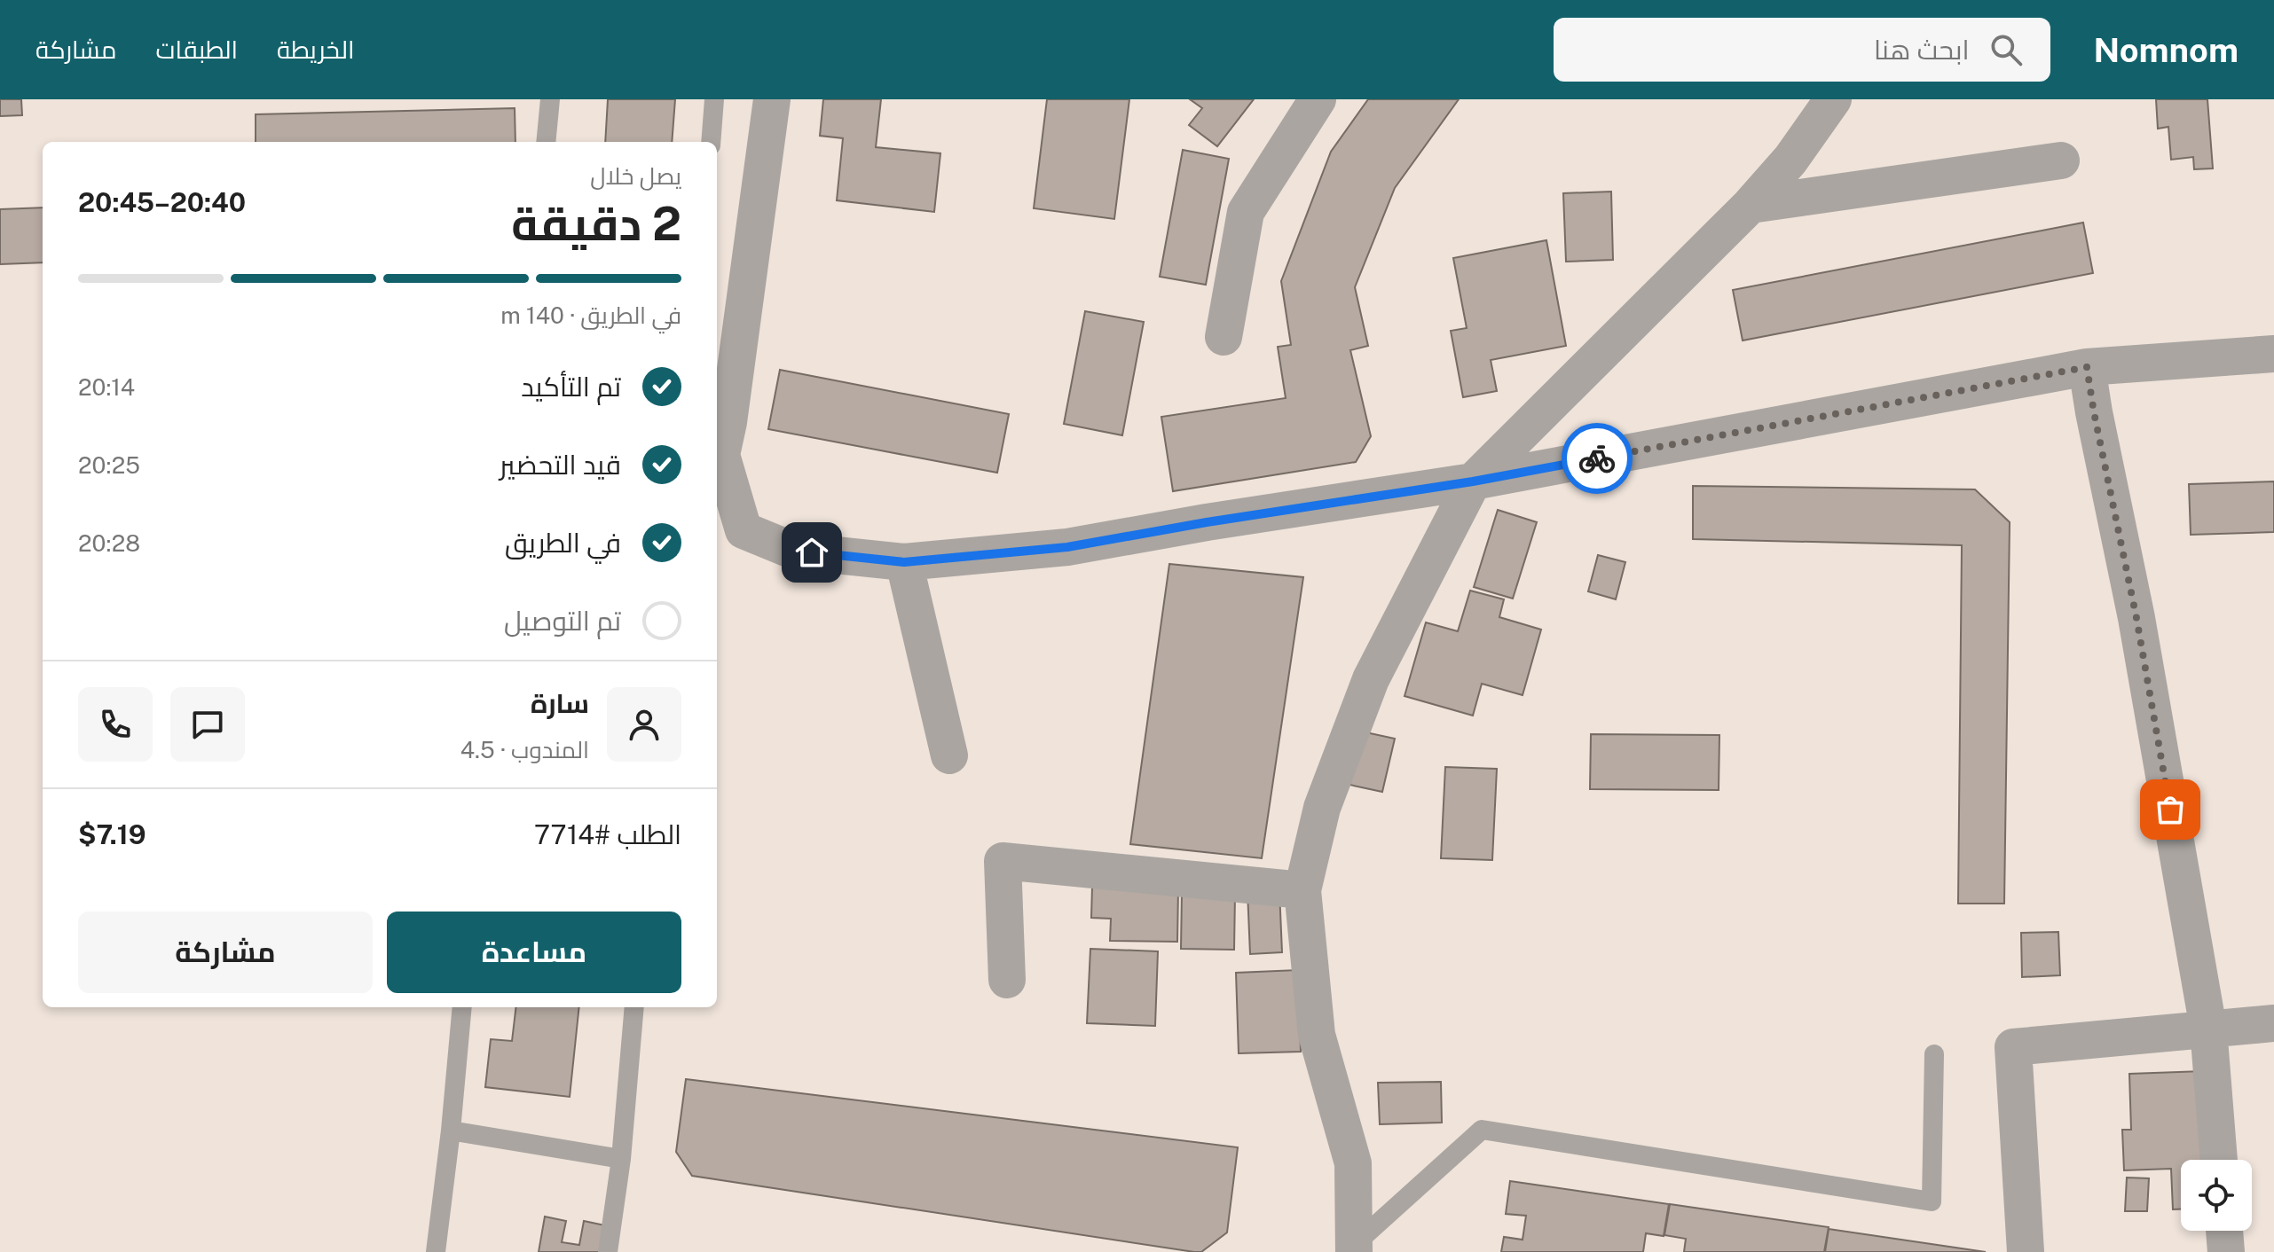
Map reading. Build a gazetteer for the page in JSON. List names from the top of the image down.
{
  "page": {
    "header": "Nomnom",
    "search": "ابحث هنا",
    "nav": ["الخريطة", "الطبقات", "مشاركة"],
    "heading": ["2 دقيقة", "يصل خلال", "20:40–20:45"],
    "panel": [
      "سارة",
      "المندوب · 4.5",
      "الطلب #7714",
      "$7.19"
    ],
    "bar": "في الطريق · 140 m",
    "list": [
      ["تم التأكيد", "20:14"],
      ["قيد التحضير", "20:25"],
      ["في الطريق", "20:28"],
      "تم التوصيل"
    ],
    "buttons": ["مساعدة", "مشاركة"]
  }
}
